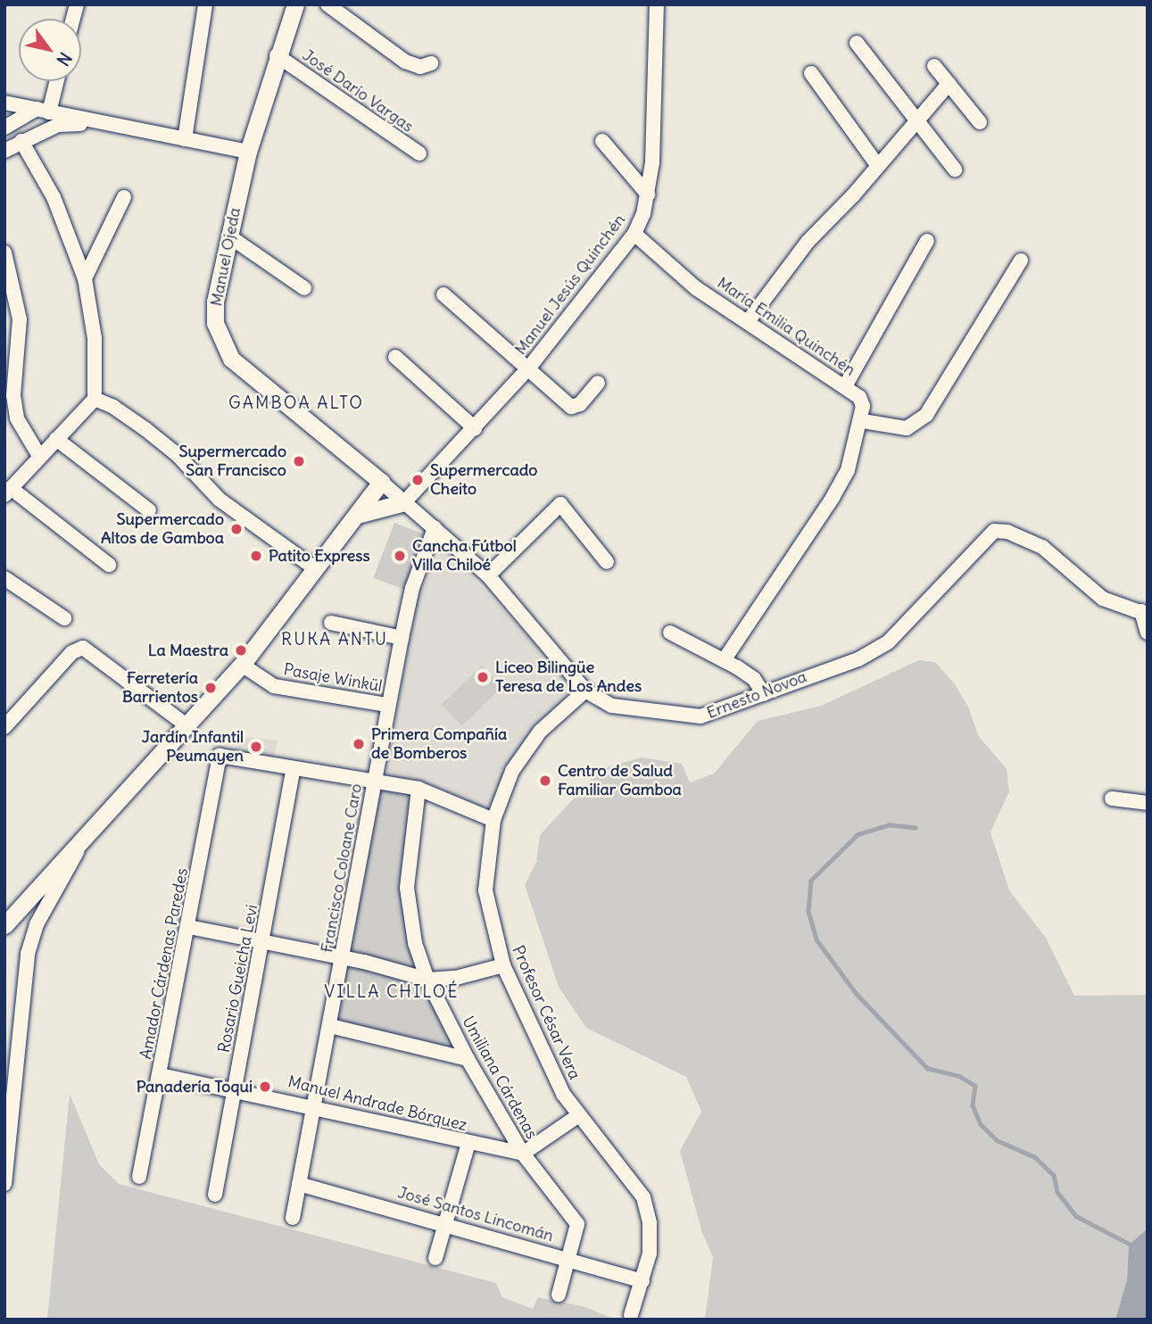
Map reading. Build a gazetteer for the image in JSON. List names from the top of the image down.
{
  "streets": {
    "street": [
      "José Darío Vargas",
      "Manuel Ojeda",
      "Manuel Jesús Quinchén",
      "María Emilia Quinchén",
      "Pasaje Winkül",
      "Ernesto Novoa",
      "Francisco Coloane Caro",
      "Amador Cárdenas Paredes",
      "Rosario Gueicha Levi",
      "Profesor César Vera",
      "Umiliana Cárdenas",
      "Manuel Andrade Bórquez",
      "José Santos Lincomán"
    ]
  },
  "crossings": [
    ["José Darío Vargas", "Manuel Ojeda"],
    ["Manuel Ojeda", "Ernesto Novoa"],
    ["Manuel Jesús Quinchén", "María Emilia Quinchén"],
    ["Manuel Jesús Quinchén", "Ernesto Novoa"],
    ["Pasaje Winkül", "Francisco Coloane Caro"],
    ["Ernesto Novoa", "Francisco Coloane Caro"],
    ["Ernesto Novoa", "Profesor César Vera"],
    ["Francisco Coloane Caro", "Manuel Andrade Bórquez"],
    ["Francisco Coloane Caro", "José Santos Lincomán"],
    ["Amador Cárdenas Paredes", "Rosario Gueicha Levi"],
    ["Amador Cárdenas Paredes", "Manuel Andrade Bórquez"],
    ["Rosario Gueicha Levi", "Manuel Andrade Bórquez"],
    ["Profesor César Vera", "José Santos Lincomán"],
    ["Umiliana Cárdenas", "Manuel Andrade Bórquez"],
    ["Umiliana Cárdenas", "José Santos Lincomán"]
  ],
  "districts": ["GAMBOA ALTO", "RUKA ANTU", "VILLA CHILOÉ"],
  "places": [
    "Supermercado San Francisco",
    "Supermercado Cheito",
    "Supermercado Altos de Gamboa",
    "Patito Express",
    "Cancha Fútbol Villa Chiloé",
    "La Maestra",
    "Liceo Bilingüe Teresa de Los Andes",
    "Ferretería Barrientos",
    "Primera Compañía de Bomberos",
    "Jardín Infantil Peumayen",
    "Centro de Salud Familiar Gamboa",
    "Panadería Toqui"
  ],
  "north": "bottom right"
}
